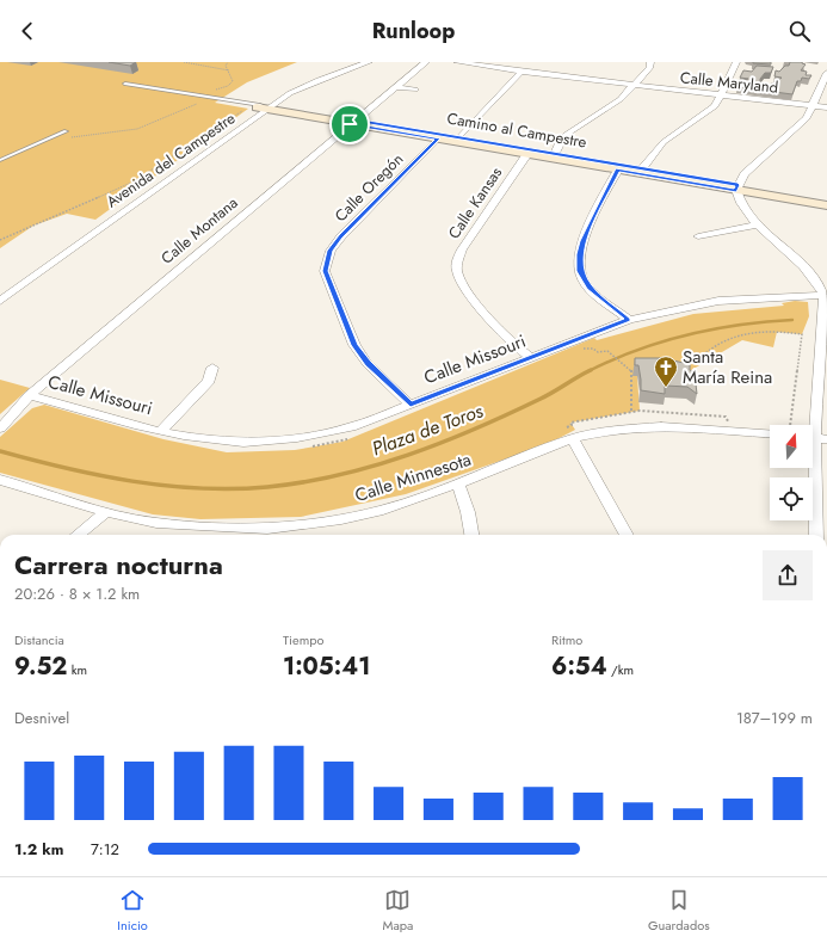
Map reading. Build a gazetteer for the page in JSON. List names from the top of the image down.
{
  "streets": {
    "street": [
      "Calle Maryland",
      "Camino al Campestre",
      "Avenida del Campestre",
      "Calle Oregón",
      "Calle Kansas",
      "Calle Montana",
      "Calle Missouri",
      "Calle Minnesota"
    ]
  },
  "crossings": [
    ["Camino al Campestre", "Avenida del Campestre"],
    ["Camino al Campestre", "Calle Oregón"],
    ["Camino al Campestre", "Calle Kansas"],
    ["Camino al Campestre", "Calle Montana"],
    ["Calle Oregón", "Calle Missouri"],
    ["Calle Kansas", "Calle Missouri"],
    ["Calle Montana", "Calle Missouri"]
  ],
  "water": ["Plaza de Toros"],
  "places": {
    "church": ["Santa María Reina"]
  },
  "north": "top",
  "page": {
    "header": "Runloop",
    "heading": ["Carrera nocturna", "20:26 · 8 × 1.2 km"],
    "stats": [
      ["Distancia", "9.52 km"],
      ["Tiempo", "1:05:41"],
      ["Ritmo", "6:54 /km"]
    ],
    "chart": ["Desnivel", "187–199 m"],
    "list": [
      {
        "name": "1.2 km",
        "note": "7:12"
      }
    ],
    "tabs": ["Inicio", "Mapa", "Guardados"]
  }
}
